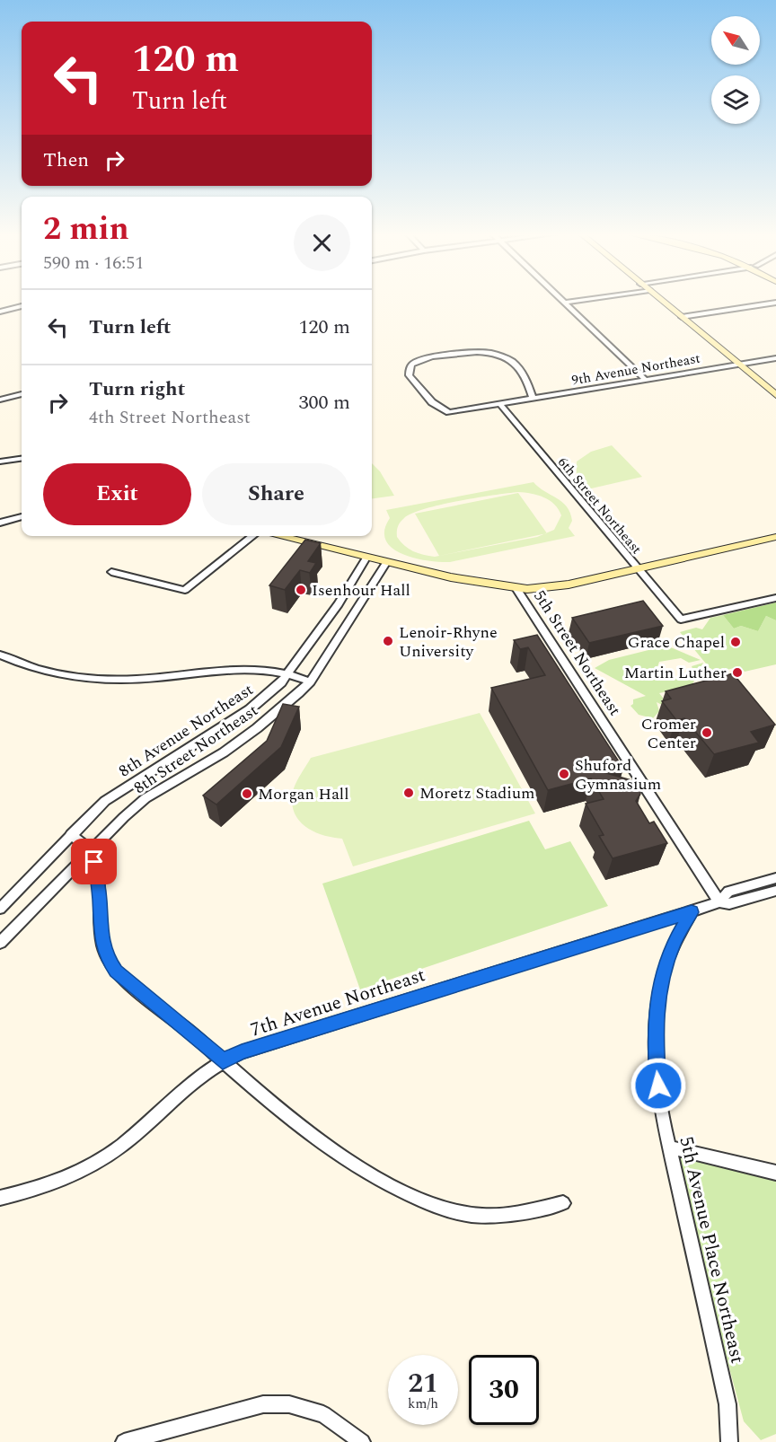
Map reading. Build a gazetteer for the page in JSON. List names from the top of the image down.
{
  "streets": {
    "main road": ["5th Street Northeast"],
    "street": [
      "9th Avenue Northeast",
      "6th Street Northeast",
      "8th Avenue Northeast",
      "8th Street Northeast",
      "7th Avenue Northeast",
      "5th Avenue Place Northeast"
    ]
  },
  "crossings": [
    ["9th Avenue Northeast", "6th Street Northeast"],
    ["5th Street Northeast", "8th Avenue Northeast"],
    ["5th Street Northeast", "8th Street Northeast"],
    ["5th Street Northeast", "7th Avenue Northeast"],
    ["7th Avenue Northeast", "5th Avenue Place Northeast"]
  ],
  "places": [
    "Isenhour Hall",
    "Lenoir-Rhyne University",
    "Grace Chapel",
    "Martin Luther",
    "Cromer Center",
    "Shuford Gymnasium",
    "Moretz Stadium",
    "Morgan Hall"
  ],
  "north": "top left",
  "page": {
    "turn": ["120 m", "Turn left"],
    "then": "Then",
    "heading": ["2 min", "590 m · 16:51"],
    "list": [
      {
        "name": "Turn left",
        "value": "120 m"
      },
      {
        "name": "Turn right",
        "note": "4th Street Northeast",
        "value": "300 m"
      }
    ],
    "buttons": ["Exit", "Share"],
    "speed": "21 km/h",
    "limit": "30"
  }
}
